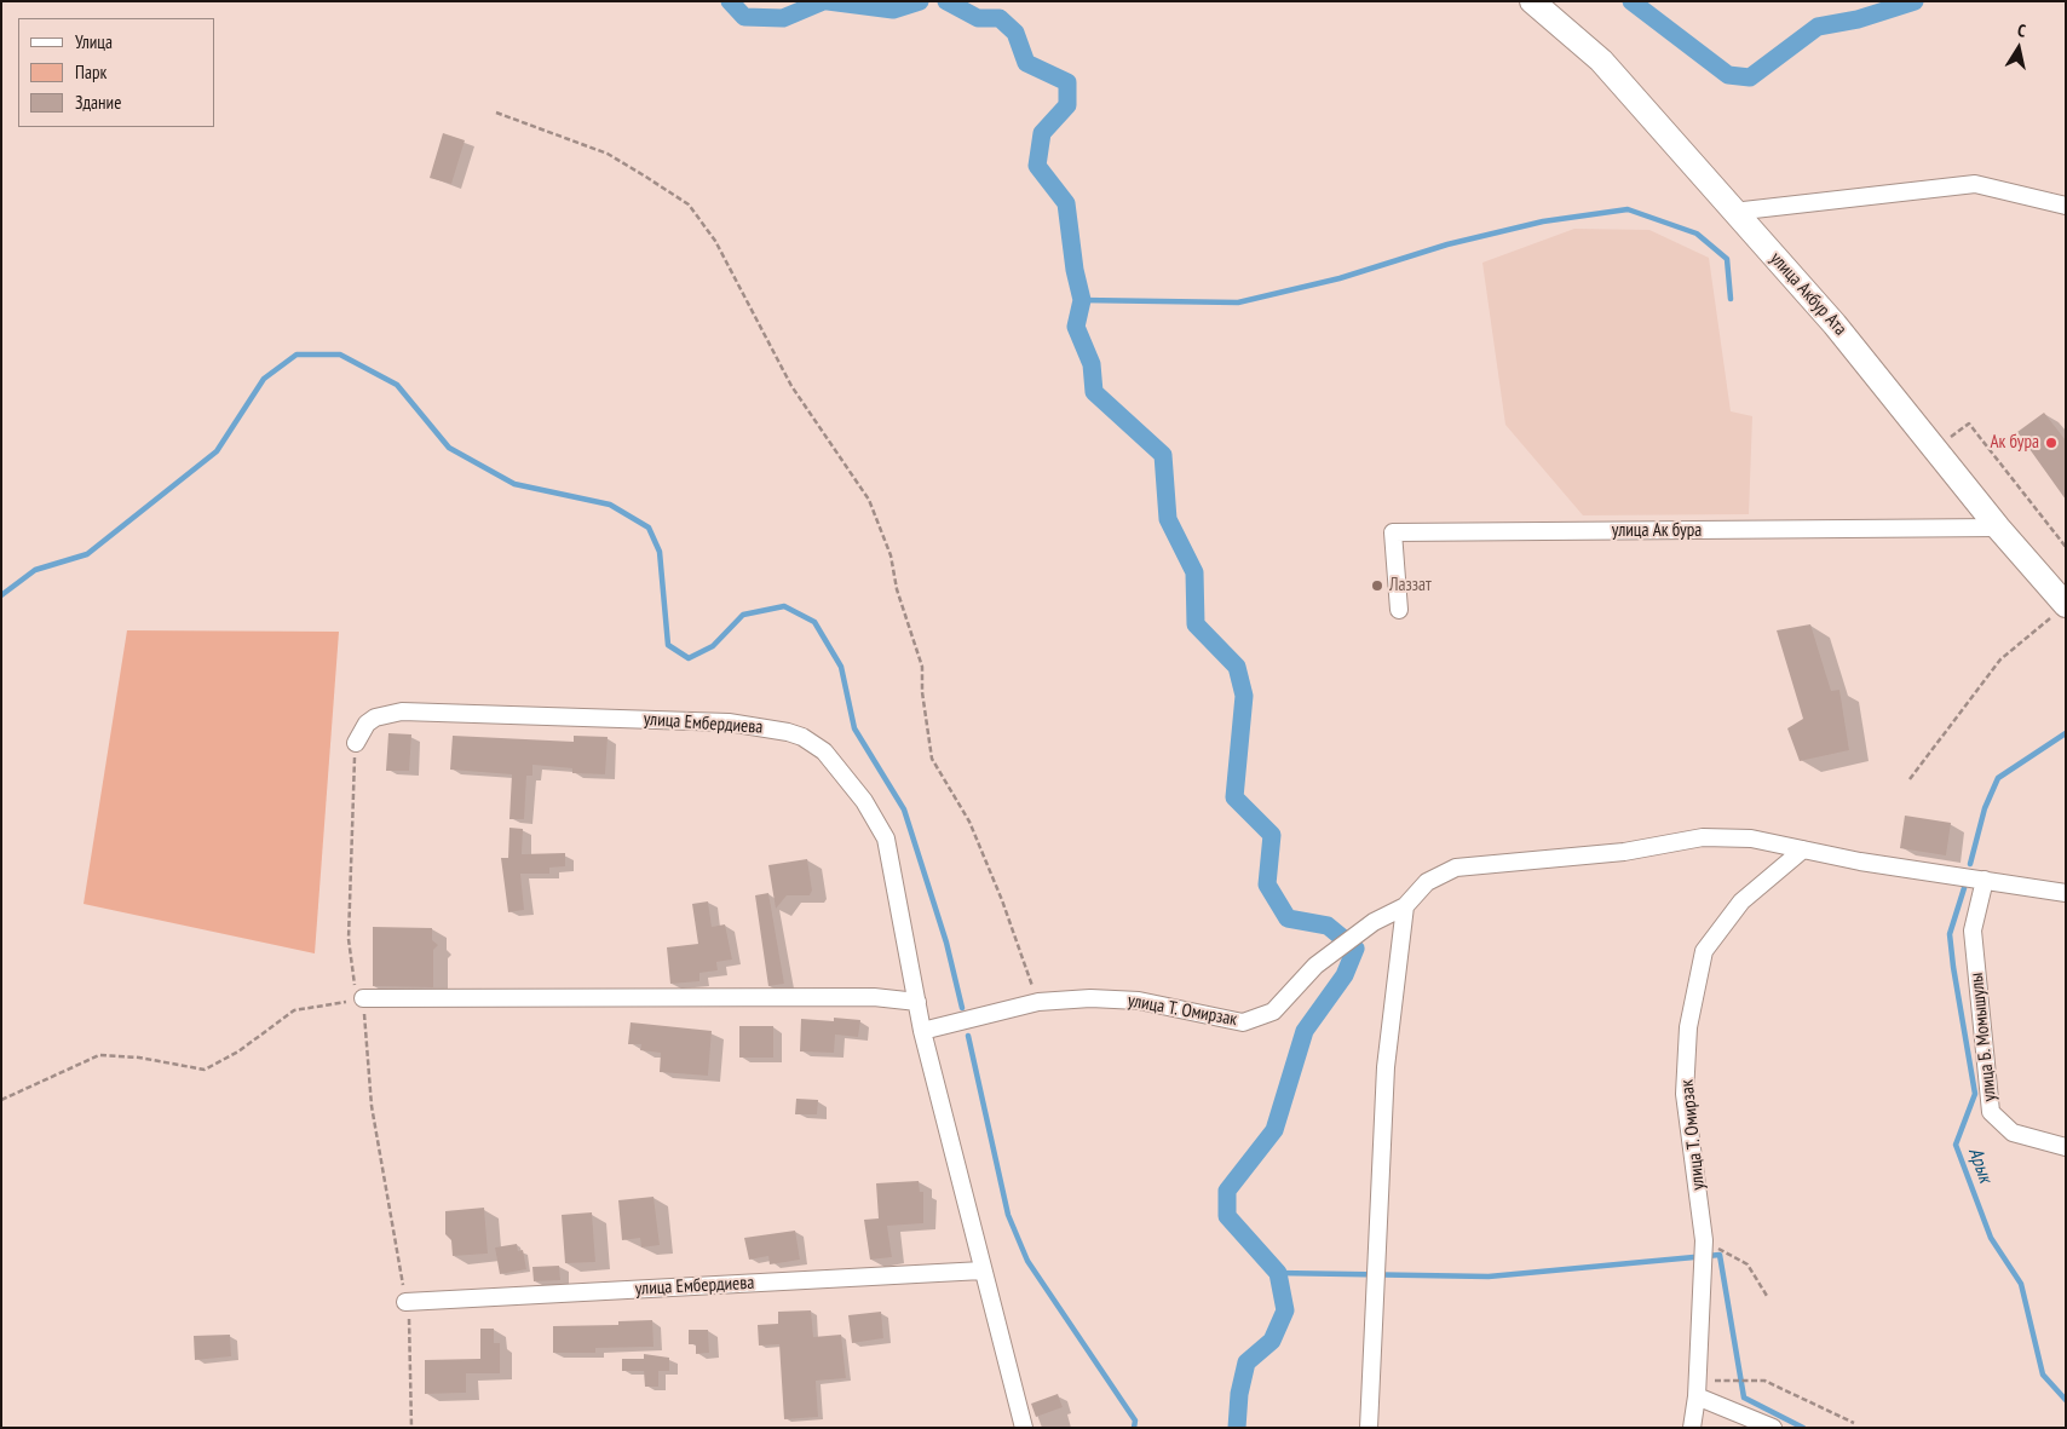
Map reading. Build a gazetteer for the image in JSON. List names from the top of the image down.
{
  "streets": {
    "main road": ["улица Акбур Ата"],
    "street": [
      "улица Ак бура",
      "улица Ембердиева",
      "улица Т. Омирзак",
      "улица Б. Момышулы"
    ]
  },
  "crossings": [
    ["улица Акбур Ата", "улица Ак бура"],
    ["улица Ембердиева", "улица Т. Омирзак"],
    ["улица Т. Омирзак", "улица Б. Момышулы"]
  ],
  "water": ["Арык"],
  "places": ["Ак бура", "Лаззат"],
  "legend": ["Улица", "Парк", "Здание"],
  "north": "top"
}
